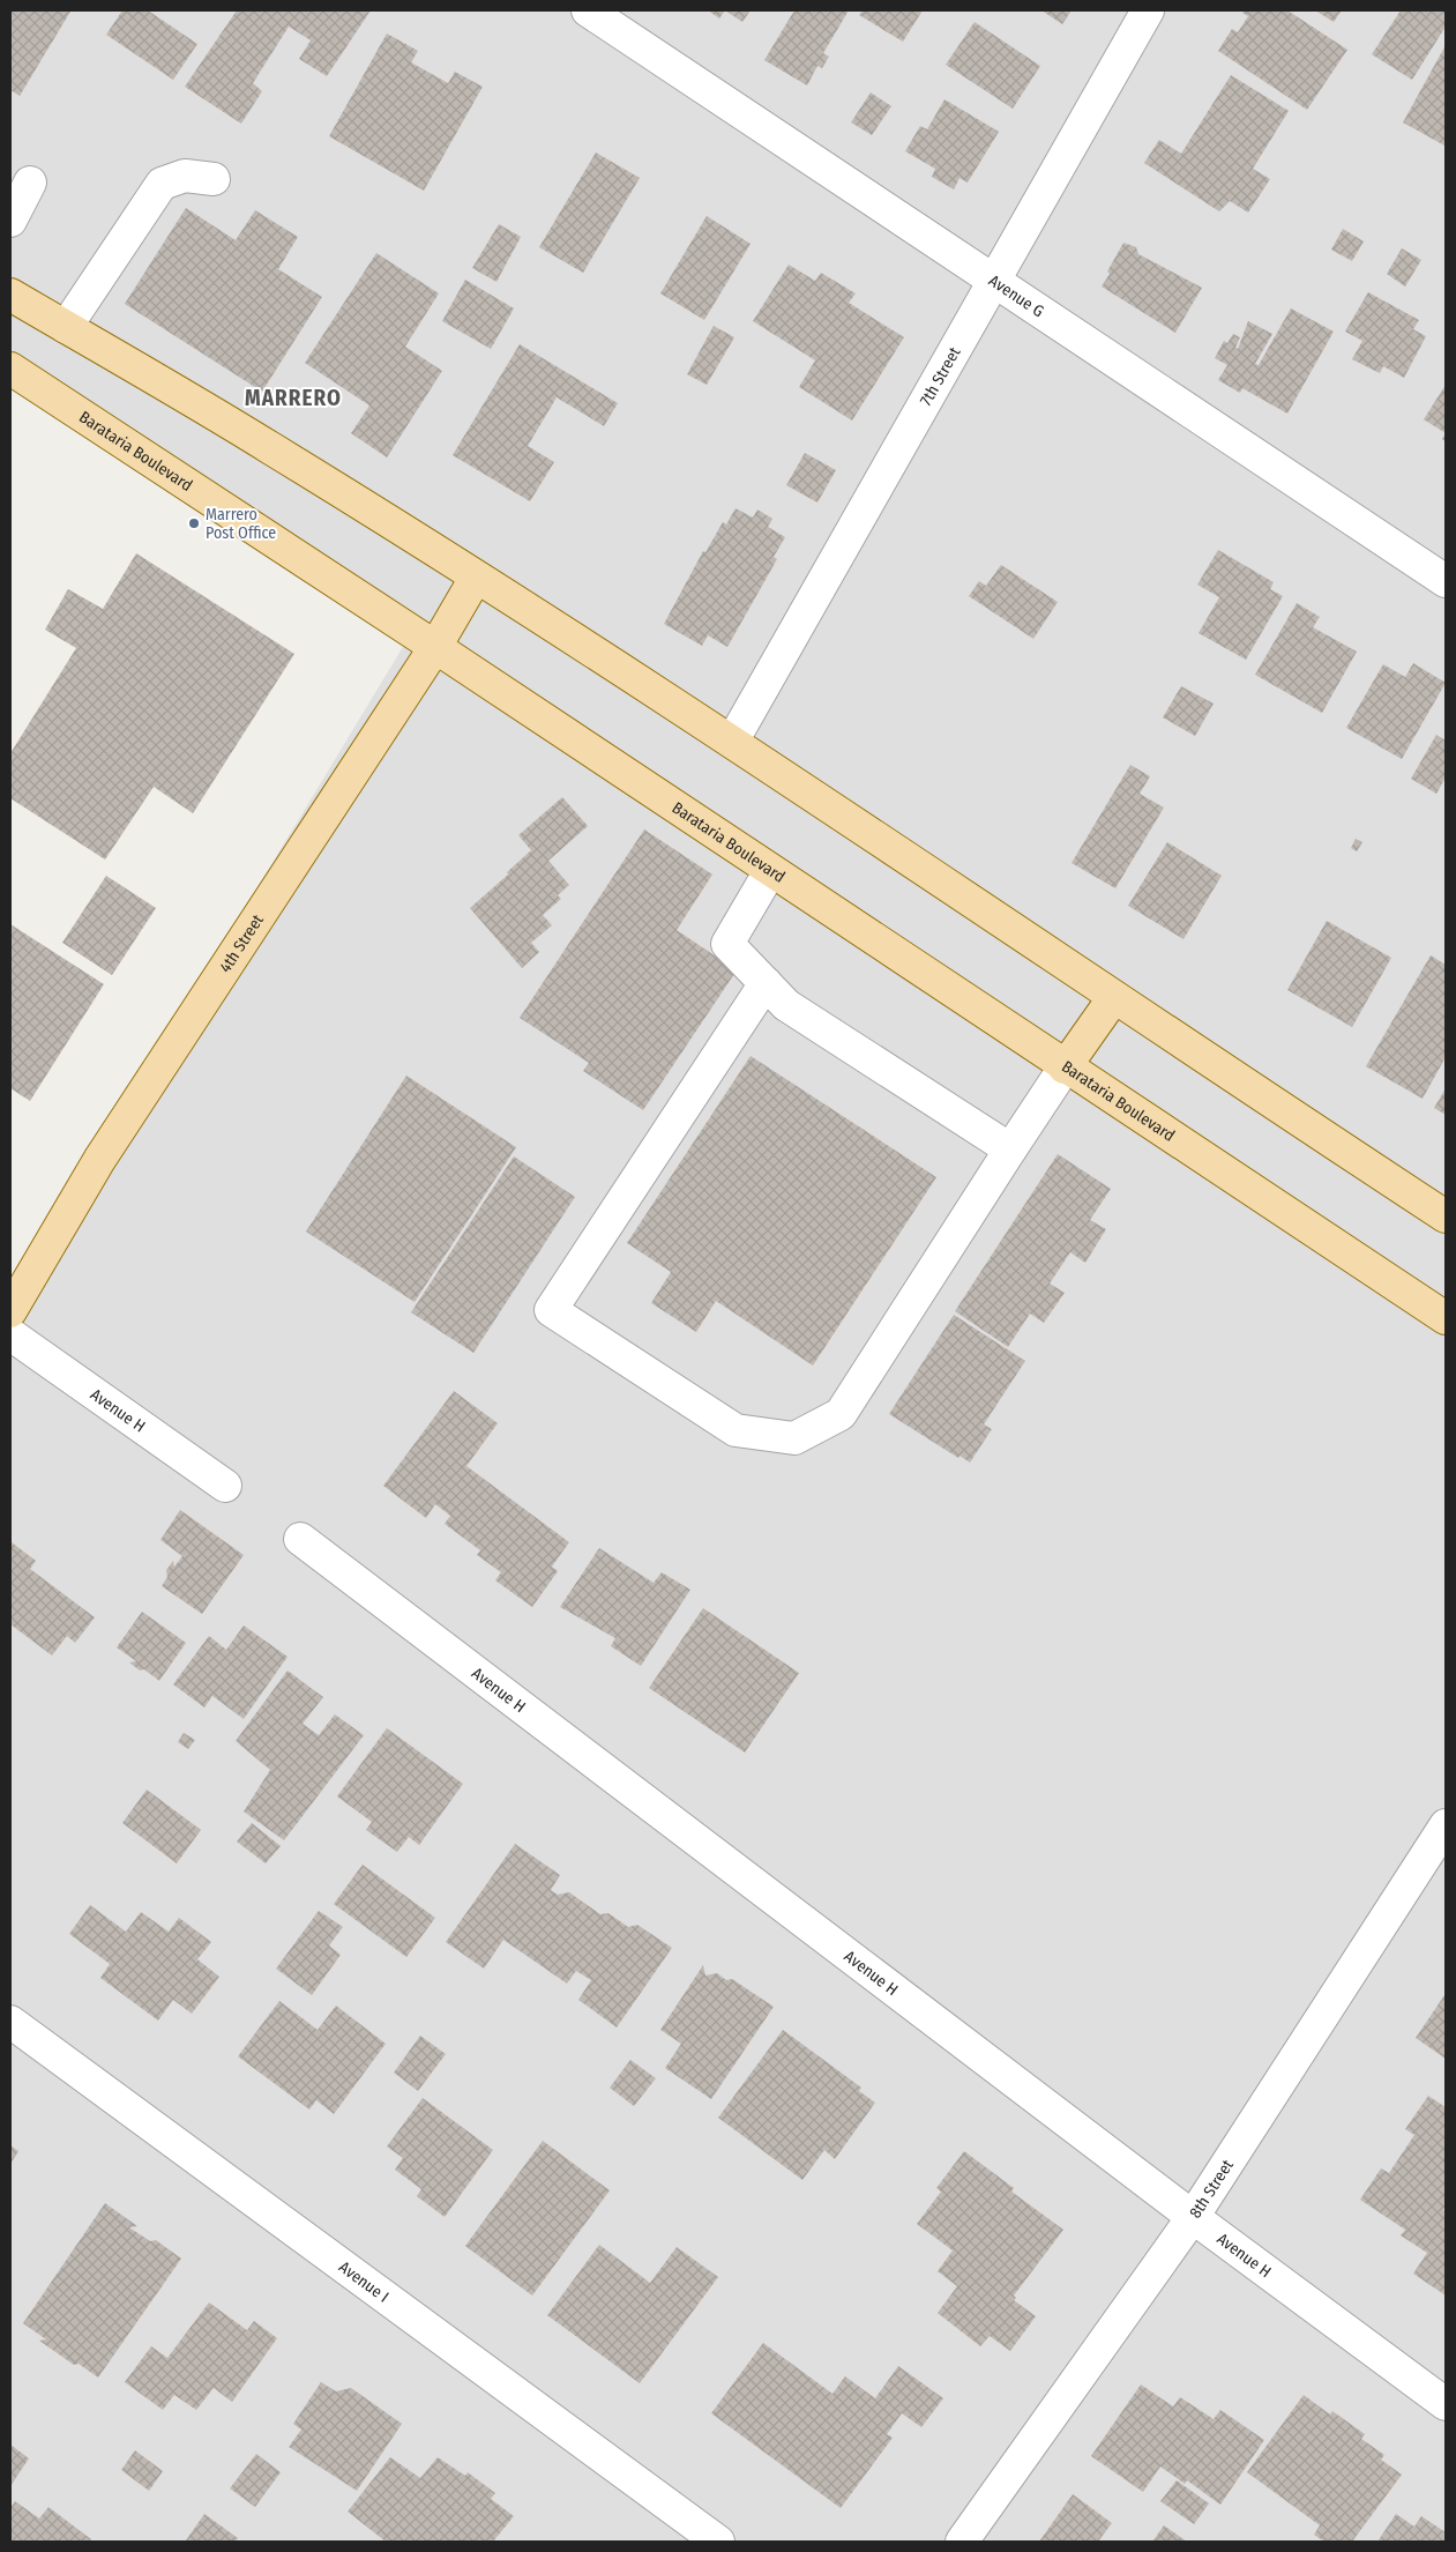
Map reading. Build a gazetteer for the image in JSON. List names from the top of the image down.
{
  "streets": {
    "main road": ["Barataria Boulevard", "4th Street"],
    "street": [
      "Avenue G",
      "7th Street",
      "Avenue H",
      "8th Street",
      "Avenue I"
    ]
  },
  "crossings": [
    ["Avenue G", "7th Street"],
    ["Barataria Boulevard", "4th Street"],
    ["Avenue H", "8th Street"]
  ],
  "districts": ["MARRERO"],
  "places": ["Marrero Post Office"]
}
